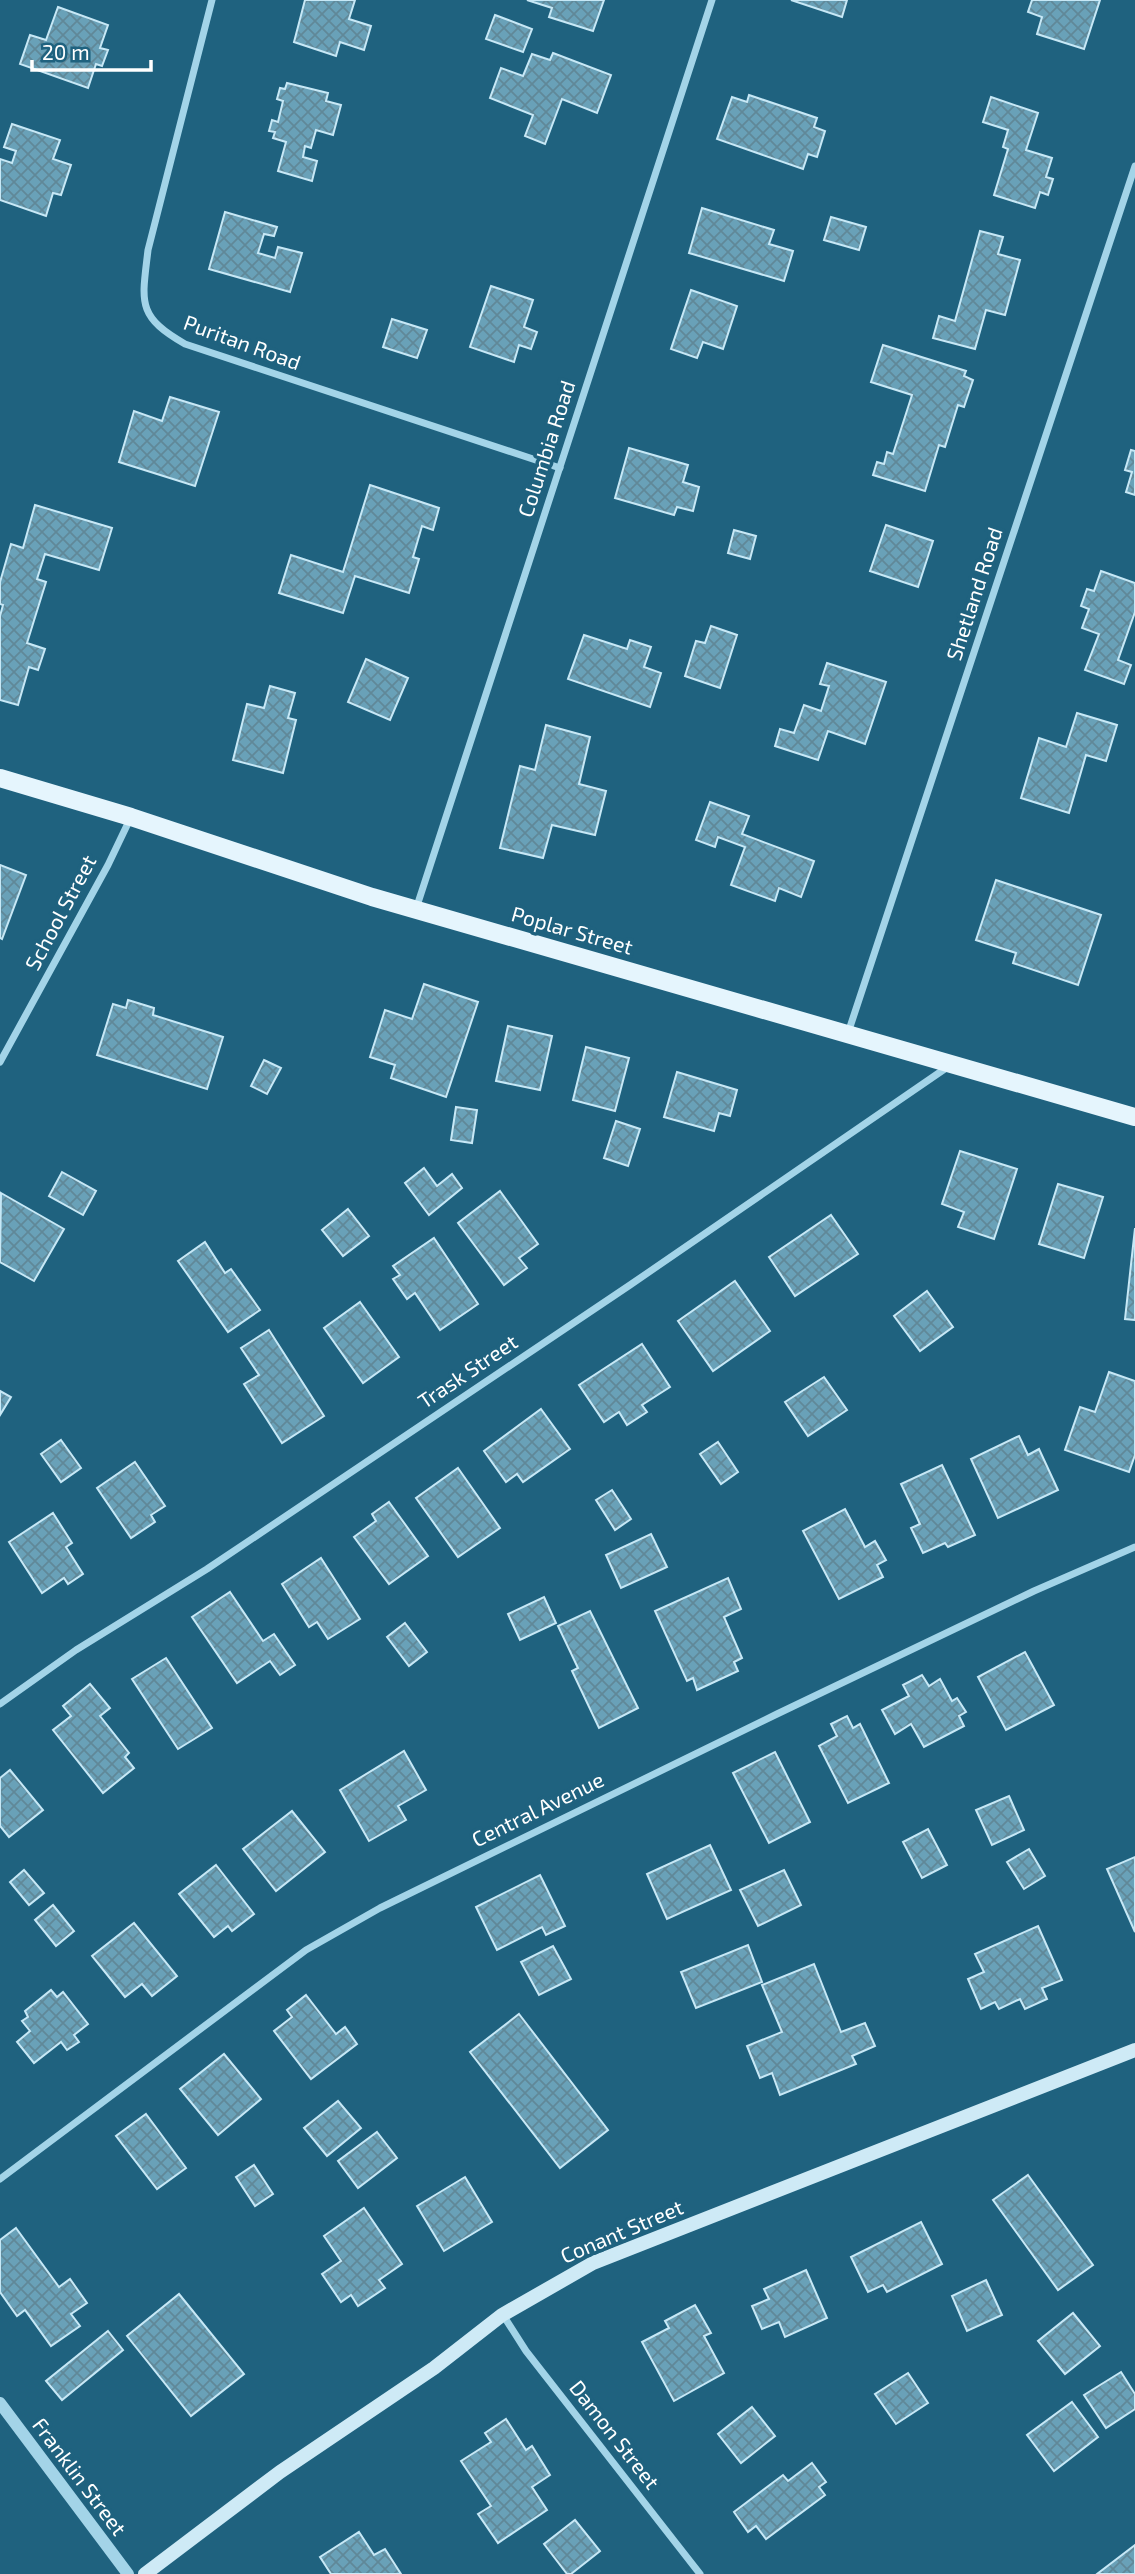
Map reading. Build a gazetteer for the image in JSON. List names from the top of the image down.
{
  "streets": {
    "main road": ["Poplar Street", "Conant Street"],
    "street": [
      "Puritan Road",
      "Columbia Road",
      "Shetland Road",
      "School Street",
      "Trask Street",
      "Central Avenue",
      "Damon Street",
      "Franklin Street"
    ]
  },
  "crossings": [
    ["Puritan Road", "Columbia Road"],
    ["Columbia Road", "Poplar Street"],
    ["Shetland Road", "Poplar Street"],
    ["School Street", "Poplar Street"],
    ["Poplar Street", "Trask Street"],
    ["Conant Street", "Damon Street"]
  ],
  "scale_bar": "20 m"
}
